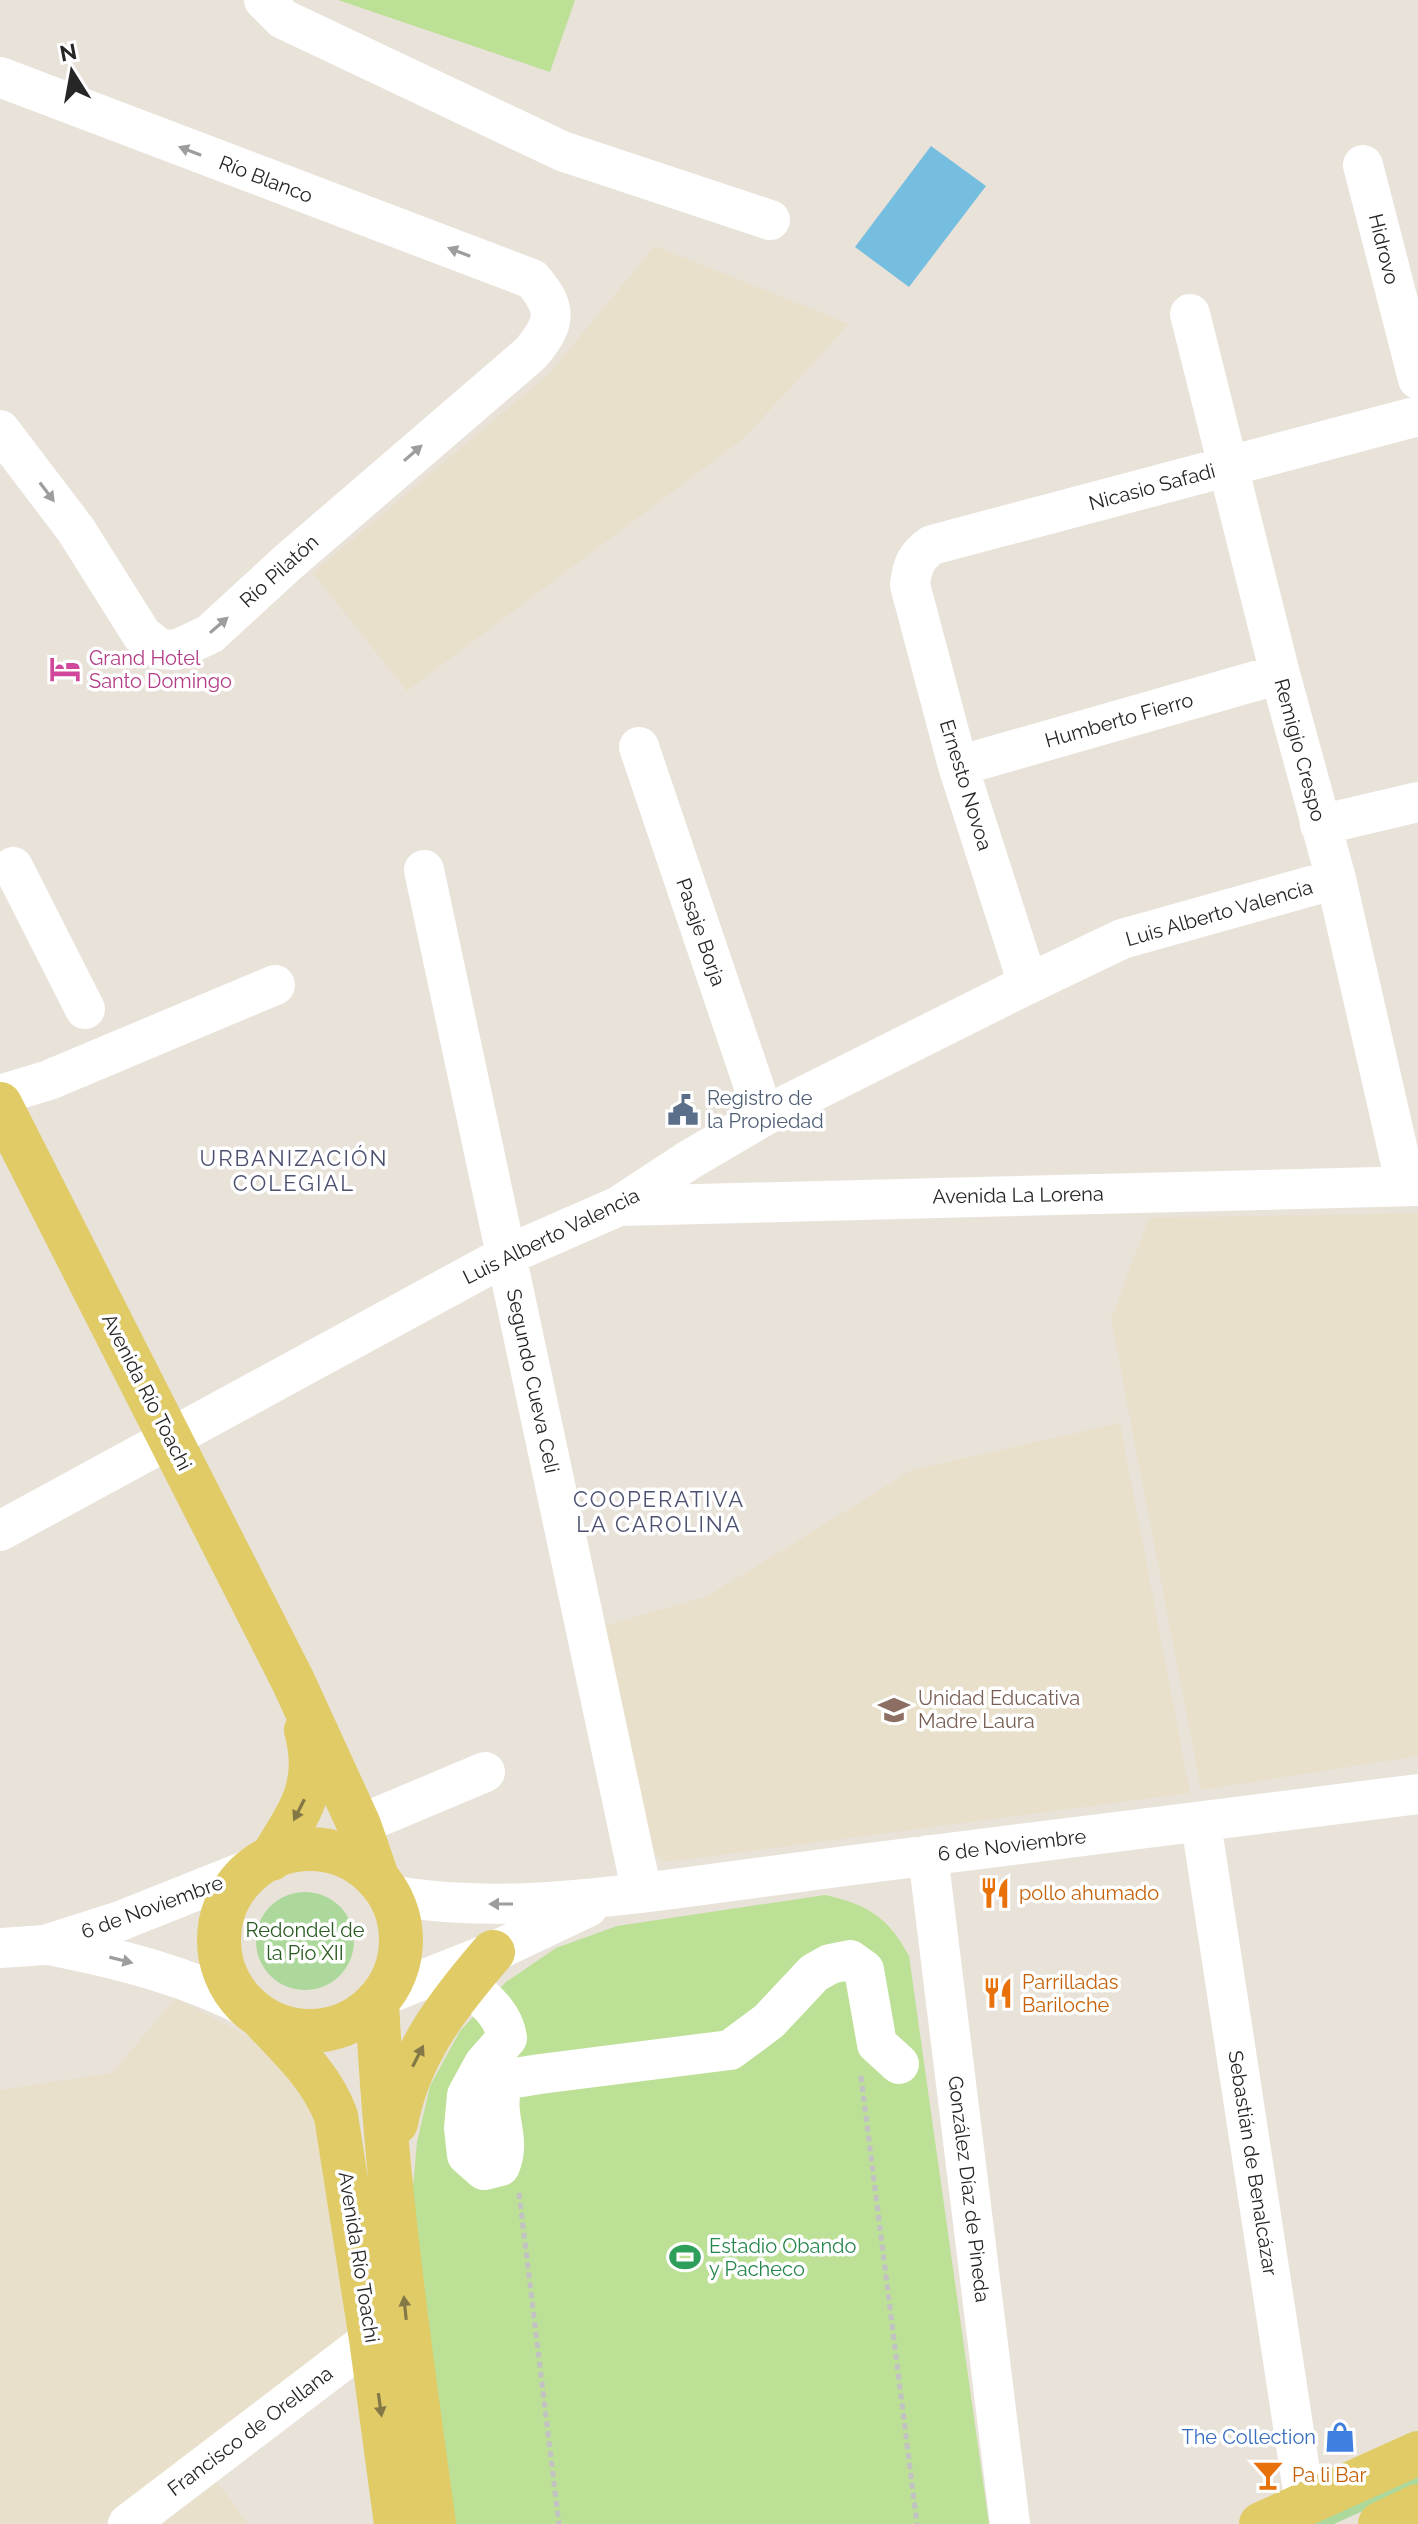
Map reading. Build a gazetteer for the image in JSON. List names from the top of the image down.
{
  "streets": {
    "main road": ["Avenida Río Toachi"],
    "street": [
      "Río Blanco",
      "Hidrovo",
      "Nicasio Safadi",
      "Río Pilatón",
      "Humberto Fierro",
      "Remigio Crespo",
      "Ernesto Novoa",
      "Luis Alberto Valencia",
      "Pasaje Borja",
      "Avenida La Lorena",
      "Segundo Cueva Celi",
      "6 de Noviembre",
      "Sebastián de Benalcázar",
      "González Díaz de Pineda",
      "Francisco de Orellana"
    ]
  },
  "crossings": [
    ["Río Blanco", "Río Pilatón"],
    ["Nicasio Safadi", "Remigio Crespo"],
    ["Nicasio Safadi", "Ernesto Novoa"],
    ["Humberto Fierro", "Remigio Crespo"],
    ["Humberto Fierro", "Ernesto Novoa"],
    ["Remigio Crespo", "Luis Alberto Valencia"],
    ["Remigio Crespo", "Avenida La Lorena"],
    ["Ernesto Novoa", "Luis Alberto Valencia"],
    ["Luis Alberto Valencia", "Pasaje Borja"],
    ["Luis Alberto Valencia", "Avenida La Lorena"],
    ["Luis Alberto Valencia", "Segundo Cueva Celi"],
    ["Luis Alberto Valencia", "Avenida Río Toachi"],
    ["Segundo Cueva Celi", "6 de Noviembre"],
    ["Avenida Río Toachi", "6 de Noviembre"],
    ["Avenida Río Toachi", "Francisco de Orellana"],
    ["6 de Noviembre", "Sebastián de Benalcázar"],
    ["6 de Noviembre", "González Díaz de Pineda"]
  ],
  "districts": ["URBANIZACIÓN COLEGIAL", "COOPERATIVA LA CAROLINA"],
  "parks": ["Redondel de la Pío XII"],
  "places": {
    "hotel": ["Grand Hotel Santo Domingo"],
    "public building": ["Registro de la Propiedad"],
    "school or university": ["Unidad Educativa Madre Laura"],
    "restaurant": ["pollo ahumado", "Parrilladas Bariloche"],
    "sports": ["Estadio Obando y Pacheco"],
    "shop": ["The Collection"],
    "bar": ["Pa li Bar"]
  },
  "north": "top"
}
